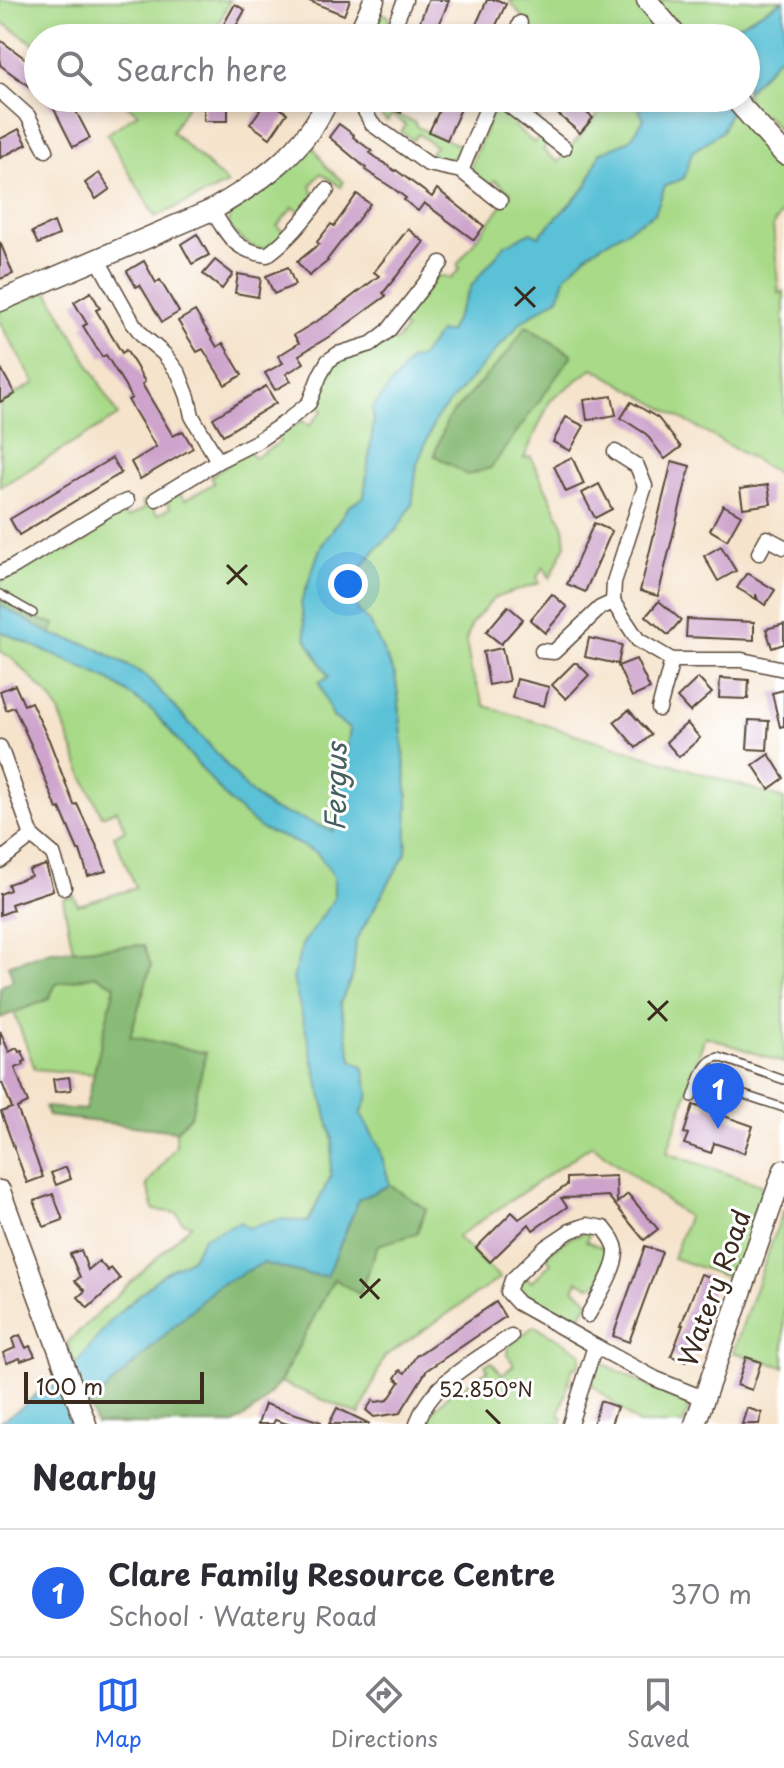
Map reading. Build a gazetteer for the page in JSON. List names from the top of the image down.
{
  "streets": {
    "street": ["Watery Road"]
  },
  "water": ["Fergus"],
  "scale_bar": "100 m",
  "page": {
    "search": "Search here",
    "pins": "1",
    "scale": "100 m",
    "heading": "Nearby",
    "list": [
      {
        "mark": "1",
        "name": "Clare Family Resource Centre",
        "note": "School · Watery Road",
        "value": "370 m"
      }
    ],
    "nav": ["Map", "Directions", "Saved"]
  },
  "coordinates": ["52.850°N"]
}
